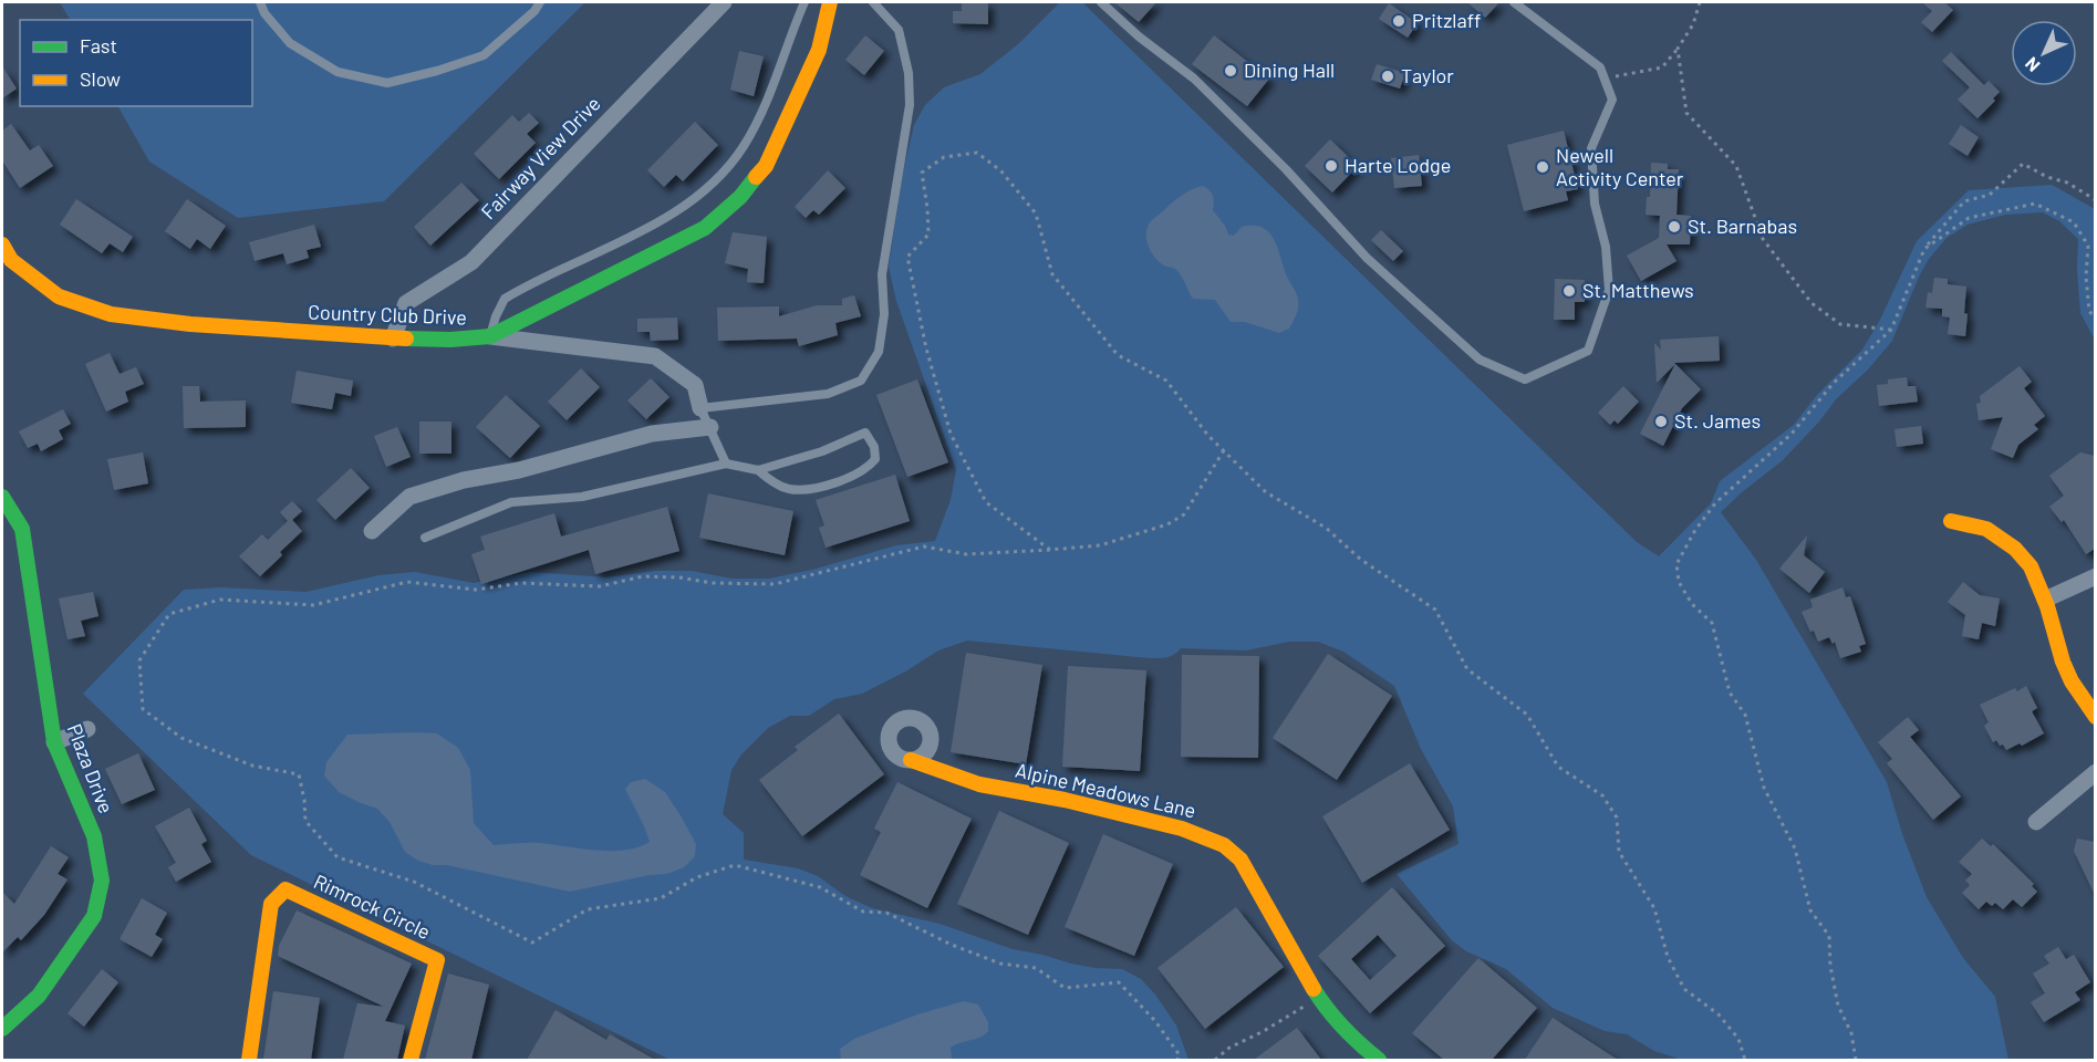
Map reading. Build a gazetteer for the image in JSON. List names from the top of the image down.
{
  "streets": {
    "street": [
      "Fairway View Drive",
      "Country Club Drive",
      "Plaza Drive",
      "Alpine Meadows Lane",
      "Rimrock Circle"
    ]
  },
  "crossings": [
    ["Fairway View Drive", "Country Club Drive"]
  ],
  "places": [
    "Pritzlaff",
    "Dining Hall",
    "Taylor",
    "Harte Lodge",
    "Newell Activity Center",
    "St. Barnabas",
    "St. Matthews",
    "St. James"
  ],
  "legend": ["Fast", "Slow"],
  "north": "bottom left"
}
